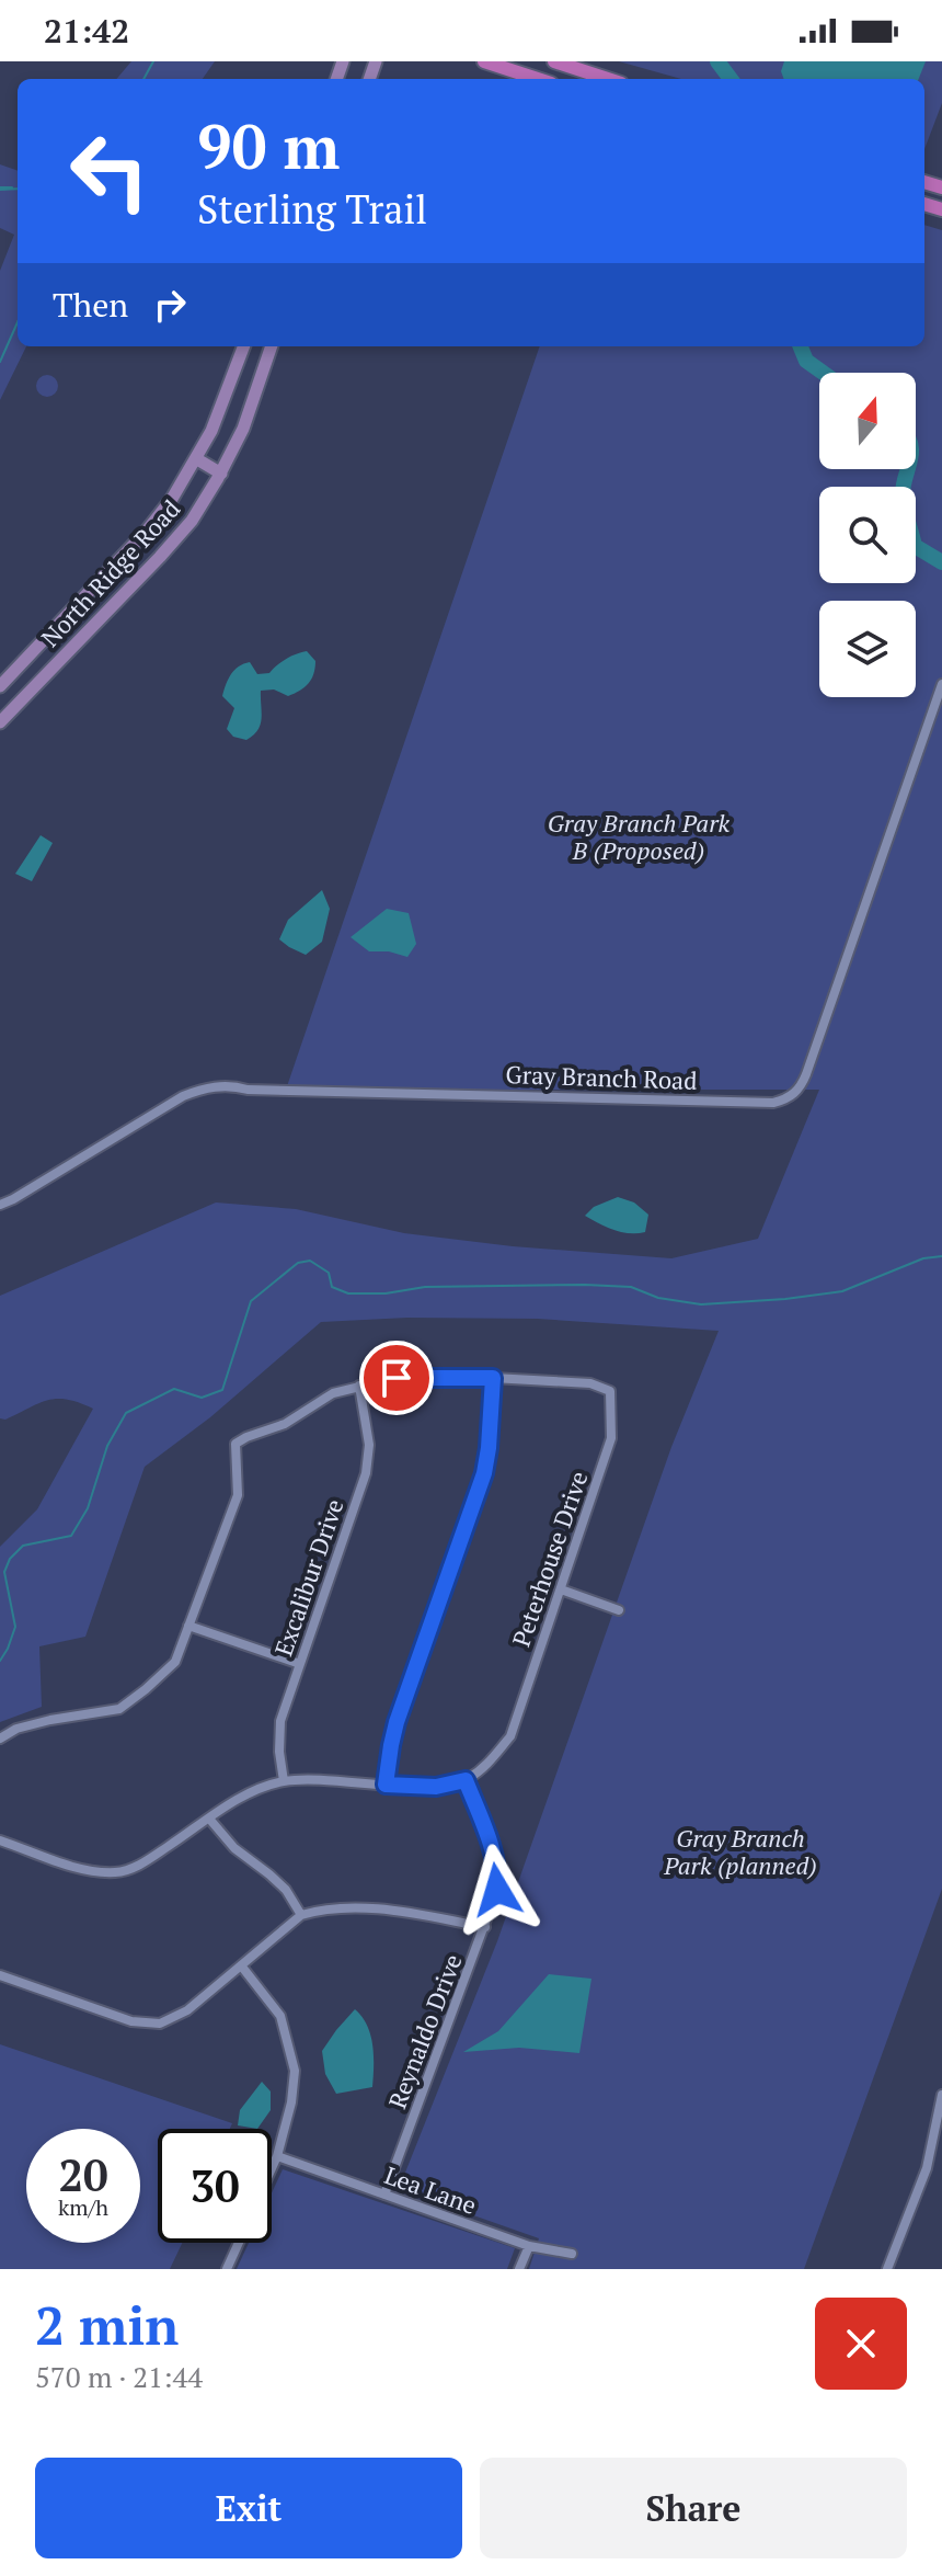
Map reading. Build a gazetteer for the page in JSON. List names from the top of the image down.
{
  "streets": {
    "main road": ["North Ridge Road"],
    "street": [
      "Gray Branch Road",
      "Peterhouse Drive",
      "Excalibur Drive",
      "Reynaldo Drive",
      "Lea Lane"
    ]
  },
  "crossings": [
    ["Peterhouse Drive", "Reynaldo Drive"],
    ["Reynaldo Drive", "Lea Lane"]
  ],
  "parks": ["Gray Branch Park B (Proposed)", "Gray Branch Park (planned)"],
  "north": "top",
  "page": {
    "status": "21:42",
    "turn": ["90 m", "Sterling Trail"],
    "then": "Then",
    "speed": "20 km/h",
    "limit": "30",
    "heading": ["2 min", "570 m · 21:44"],
    "buttons": ["Exit", "Share"]
  }
}
